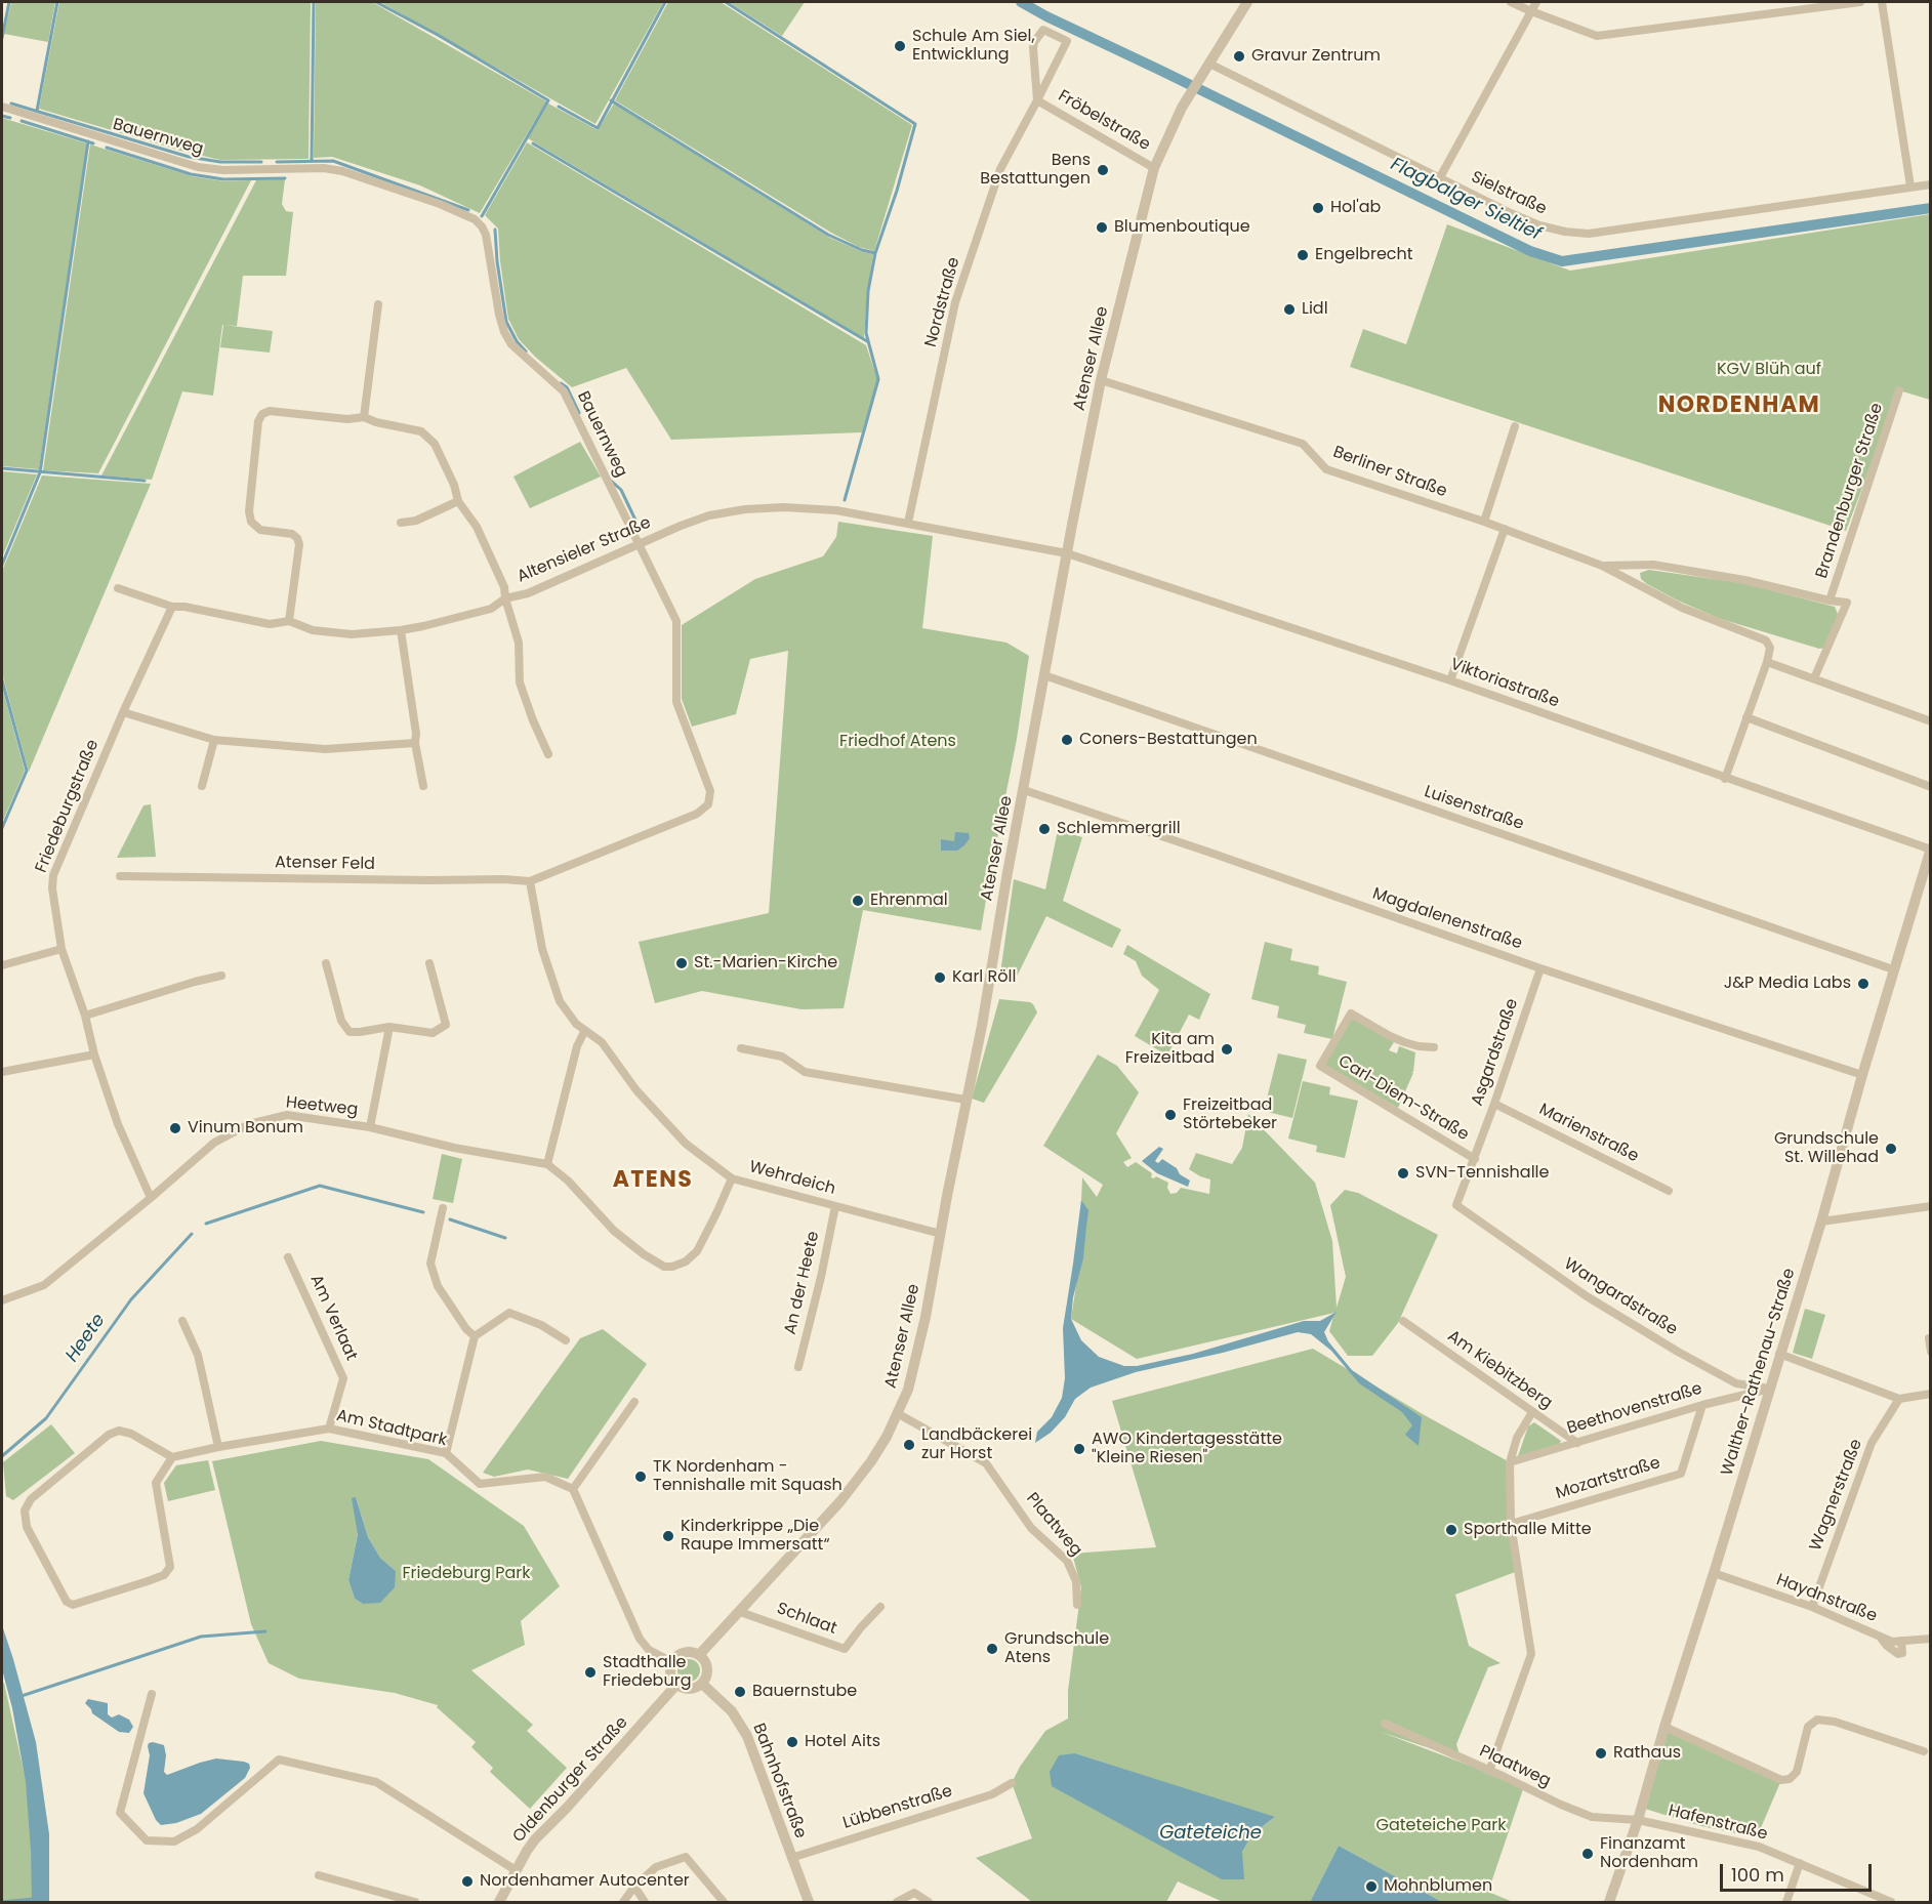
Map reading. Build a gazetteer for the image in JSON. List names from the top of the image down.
{
  "streets": {
    "street": [
      "Fröbelstraße",
      "Bauernweg",
      "Sielstraße",
      "Nordstraße",
      "Atenser Allee",
      "Berliner Straße",
      "Brandenburger Straße",
      "Altensieler Straße",
      "Viktoriastraße",
      "Friedeburgstraße",
      "Luisenstraße",
      "Atenser Feld",
      "Magdalenenstraße",
      "Asgardstraße",
      "Carl-Diem-Straße",
      "Heetweg",
      "Marienstraße",
      "Wehrdeich",
      "An der Heete",
      "Wangardstraße",
      "Am Verlaat",
      "Am Kiebitzberg",
      "Walther-Rathenau-Straße",
      "Beethovenstraße",
      "Am Stadtpark",
      "Mozartstraße",
      "Wagnerstraße",
      "Plaatweg",
      "Haydnstraße",
      "Schlaat",
      "Oldenburger Straße",
      "Bahnhofstraße",
      "Lübbenstraße",
      "Hafenstraße"
    ]
  },
  "crossings": [
    ["Fröbelstraße", "Nordstraße"],
    ["Fröbelstraße", "Atenser Allee"],
    ["Bauernweg", "Altensieler Straße"],
    ["Bauernweg", "Atenser Feld"],
    ["Sielstraße", "Atenser Allee"],
    ["Nordstraße", "Altensieler Straße"],
    ["Atenser Allee", "Berliner Straße"],
    ["Atenser Allee", "Altensieler Straße"],
    ["Atenser Allee", "Viktoriastraße"],
    ["Atenser Allee", "Luisenstraße"],
    ["Atenser Allee", "Magdalenenstraße"],
    ["Atenser Allee", "Wehrdeich"],
    ["Atenser Allee", "Plaatweg"],
    ["Atenser Allee", "Schlaat"],
    ["Atenser Allee", "Oldenburger Straße"],
    ["Atenser Allee", "Bahnhofstraße"],
    ["Berliner Straße", "Brandenburger Straße"],
    ["Altensieler Straße", "Viktoriastraße"],
    ["Altensieler Straße", "Friedeburgstraße"],
    ["Viktoriastraße", "Walther-Rathenau-Straße"],
    ["Friedeburgstraße", "Heetweg"],
    ["Luisenstraße", "Walther-Rathenau-Straße"],
    ["Magdalenenstraße", "Asgardstraße"],
    ["Magdalenenstraße", "Walther-Rathenau-Straße"],
    ["Asgardstraße", "Carl-Diem-Straße"],
    ["Asgardstraße", "Marienstraße"],
    ["Asgardstraße", "Wangardstraße"],
    ["Wehrdeich", "An der Heete"],
    ["Wangardstraße", "Walther-Rathenau-Straße"],
    ["Wangardstraße", "Beethovenstraße"],
    ["Am Verlaat", "Am Stadtpark"],
    ["Am Kiebitzberg", "Beethovenstraße"],
    ["Walther-Rathenau-Straße", "Beethovenstraße"],
    ["Walther-Rathenau-Straße", "Plaatweg"],
    ["Walther-Rathenau-Straße", "Haydnstraße"],
    ["Walther-Rathenau-Straße", "Hafenstraße"],
    ["Beethovenstraße", "Mozartstraße"],
    ["Wagnerstraße", "Haydnstraße"],
    ["Plaatweg", "Hafenstraße"],
    ["Oldenburger Straße", "Bahnhofstraße"],
    ["Bahnhofstraße", "Lübbenstraße"]
  ],
  "districts": ["NORDENHAM", "ATENS"],
  "water": ["Flagbalger Sieltief", "Heete", "Gateteiche"],
  "parks": [
    "KGV Blüh auf",
    "Friedhof Atens",
    "Friedeburg Park",
    "Gateteiche Park"
  ],
  "places": [
    "Schule Am Siel, Entwicklung",
    "Gravur Zentrum",
    "Bens Bestattungen",
    "Hol'ab",
    "Blumenboutique",
    "Engelbrecht",
    "Lidl",
    "Coners-Bestattungen",
    "Schlemmergrill",
    "Ehrenmal",
    "St.-Marien-Kirche",
    "Karl Röll",
    "J&P Media Labs",
    "Kita am Freizeitbad",
    "Freizeitbad Störtebeker",
    "Vinum Bonum",
    "Grundschule St. Willehad",
    "SVN-Tennishalle",
    "Landbäckerei zur Horst",
    "AWO Kindertagesstätte \"Kleine Riesen\"",
    "TK Nordenham - Tennishalle mit Squash",
    "Sporthalle Mitte",
    "Kinderkrippe „Die Raupe Immersatt“",
    "Grundschule Atens",
    "Stadthalle Friedeburg",
    "Bauernstube",
    "Hotel Aits",
    "Rathaus",
    "Finanzamt Nordenham",
    "Nordenhamer Autocenter",
    "Mohnblumen"
  ],
  "scale_bar": "100 m"
}
